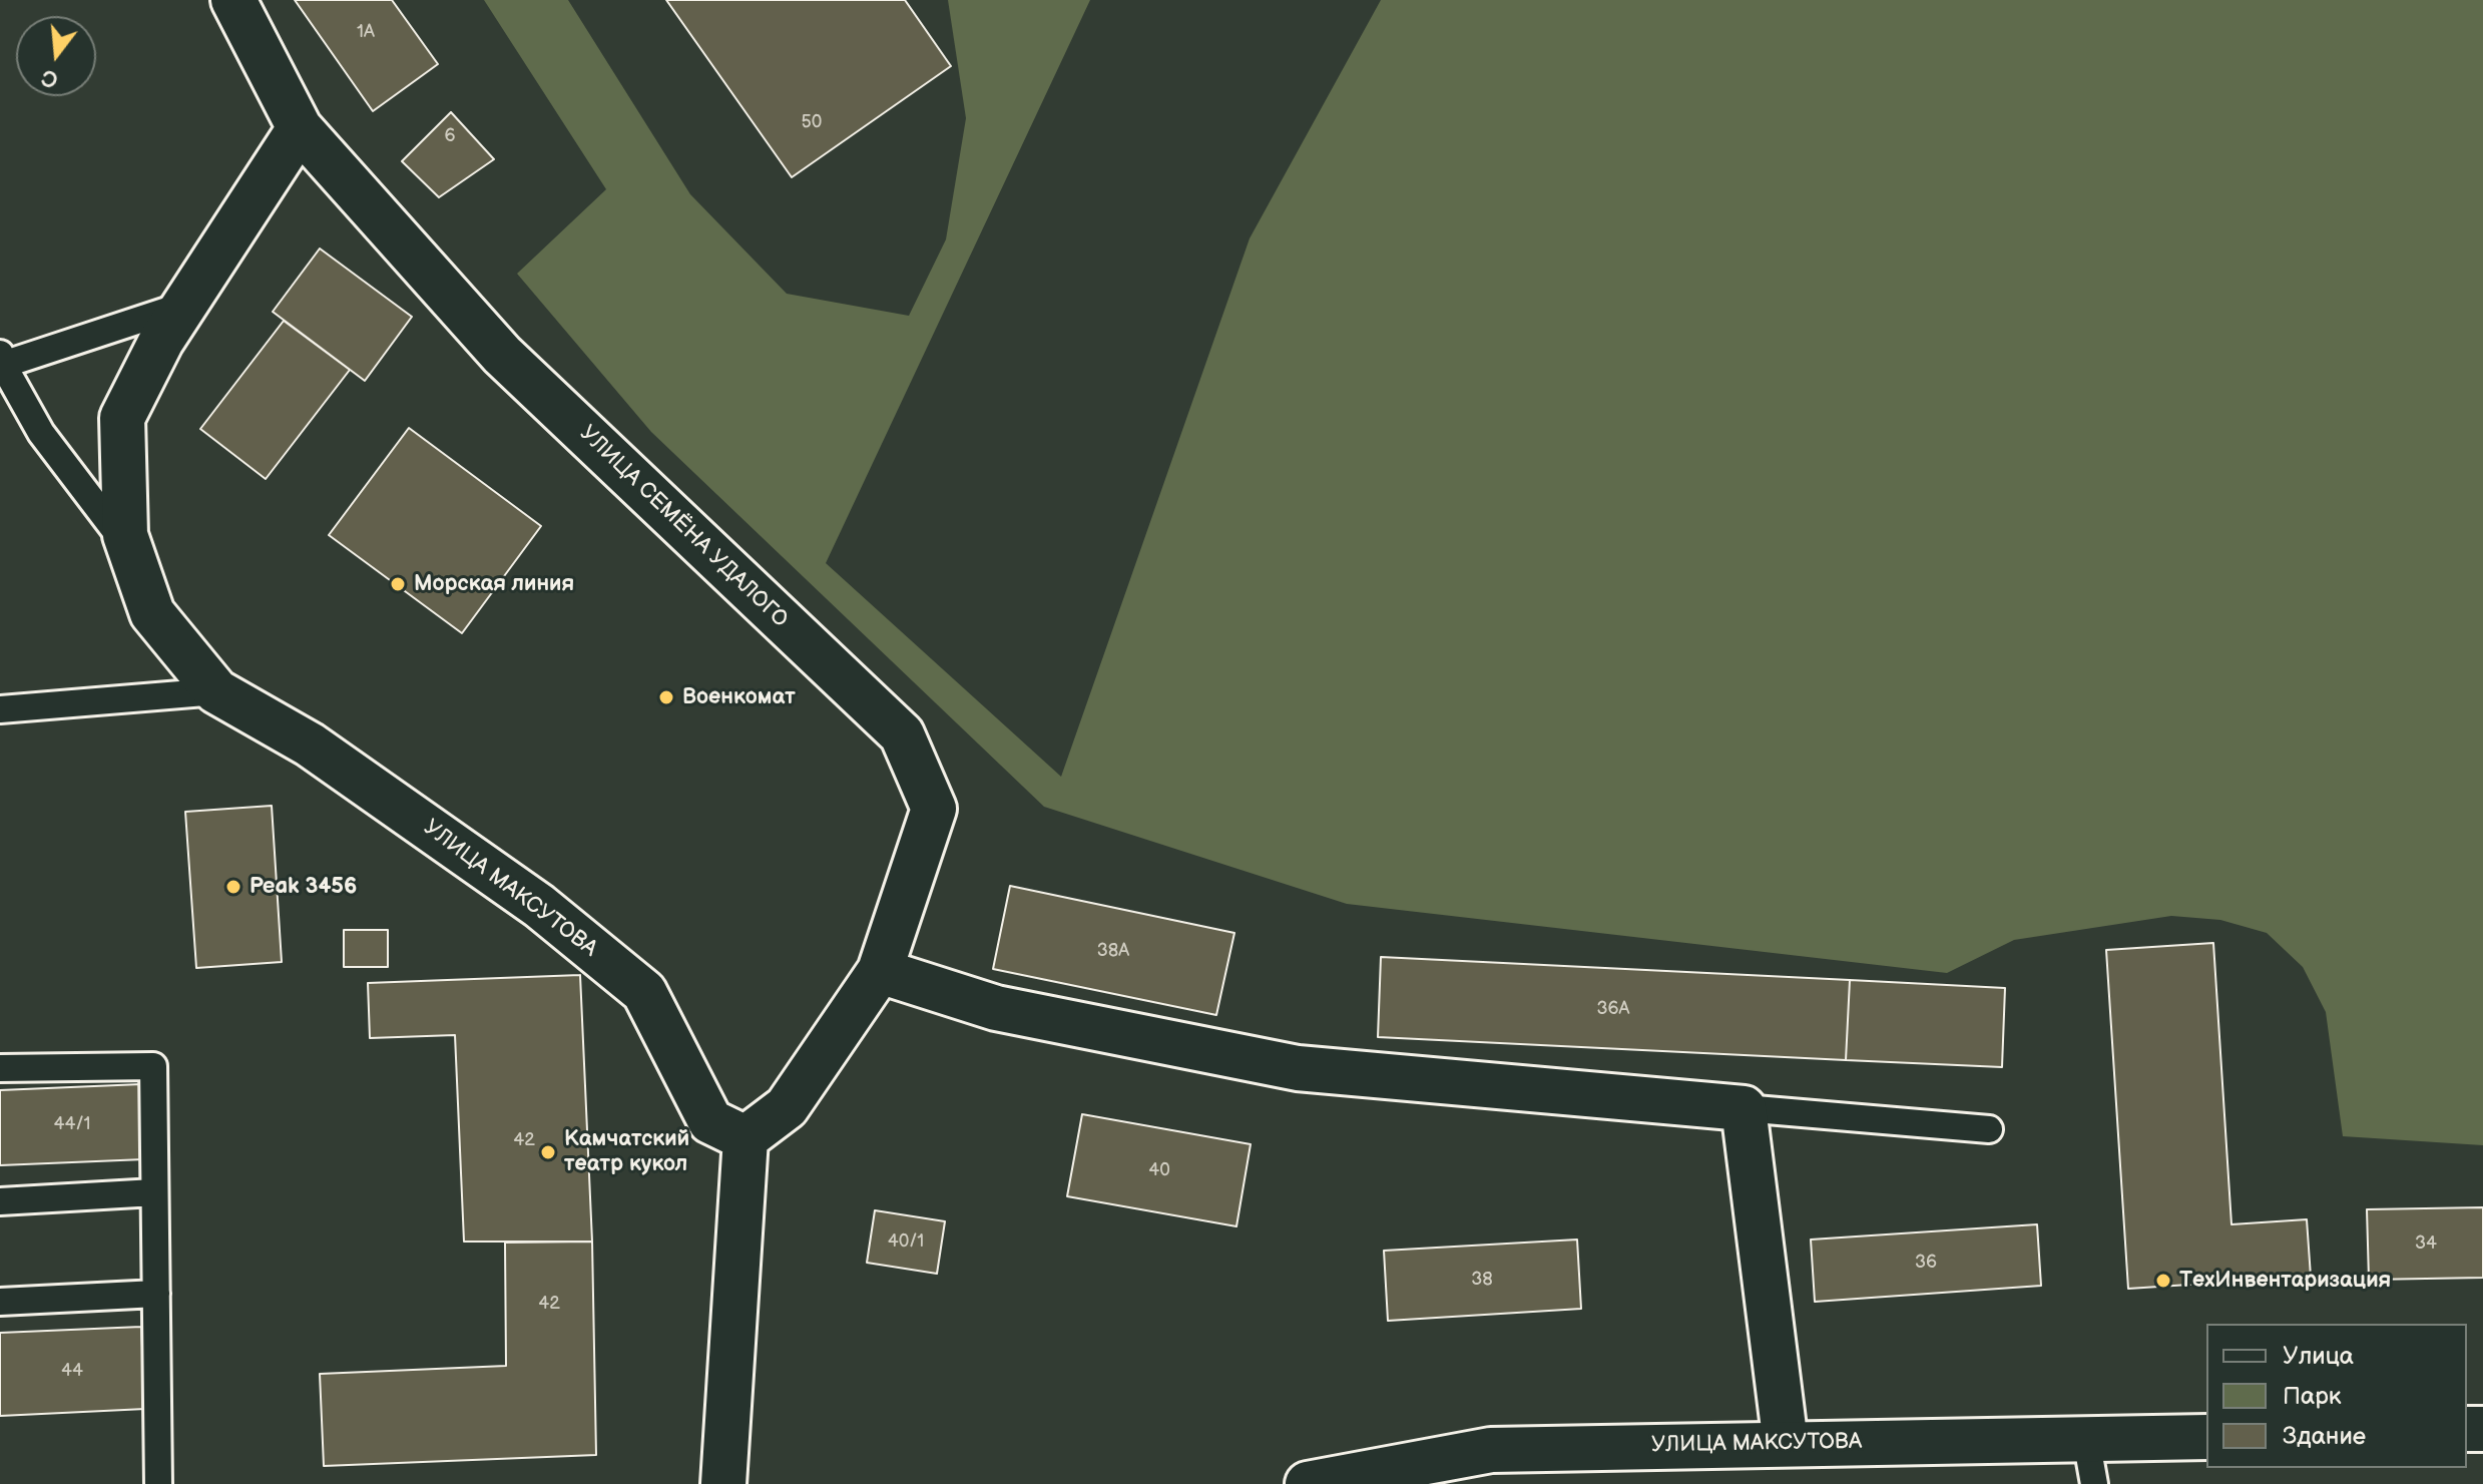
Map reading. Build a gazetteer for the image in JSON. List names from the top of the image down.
{
  "streets": {
    "street": ["УЛИЦА СЕМЁНА УДАЛОГО", "УЛИЦА МАКСУТОВА"]
  },
  "places": [
    "Морская линия",
    "Военкомат",
    "Peak 3456",
    "Камчатский театр кукол",
    "ТехИнвентаризация"
  ],
  "house_numbers": [
    "1А",
    "50",
    "6",
    "38А",
    "36А",
    "44/1",
    "42",
    "40",
    "40/1",
    "34",
    "36",
    "38",
    "42",
    "44"
  ],
  "legend": ["Улица", "Парк", "Здание"],
  "north": "bottom"
}
